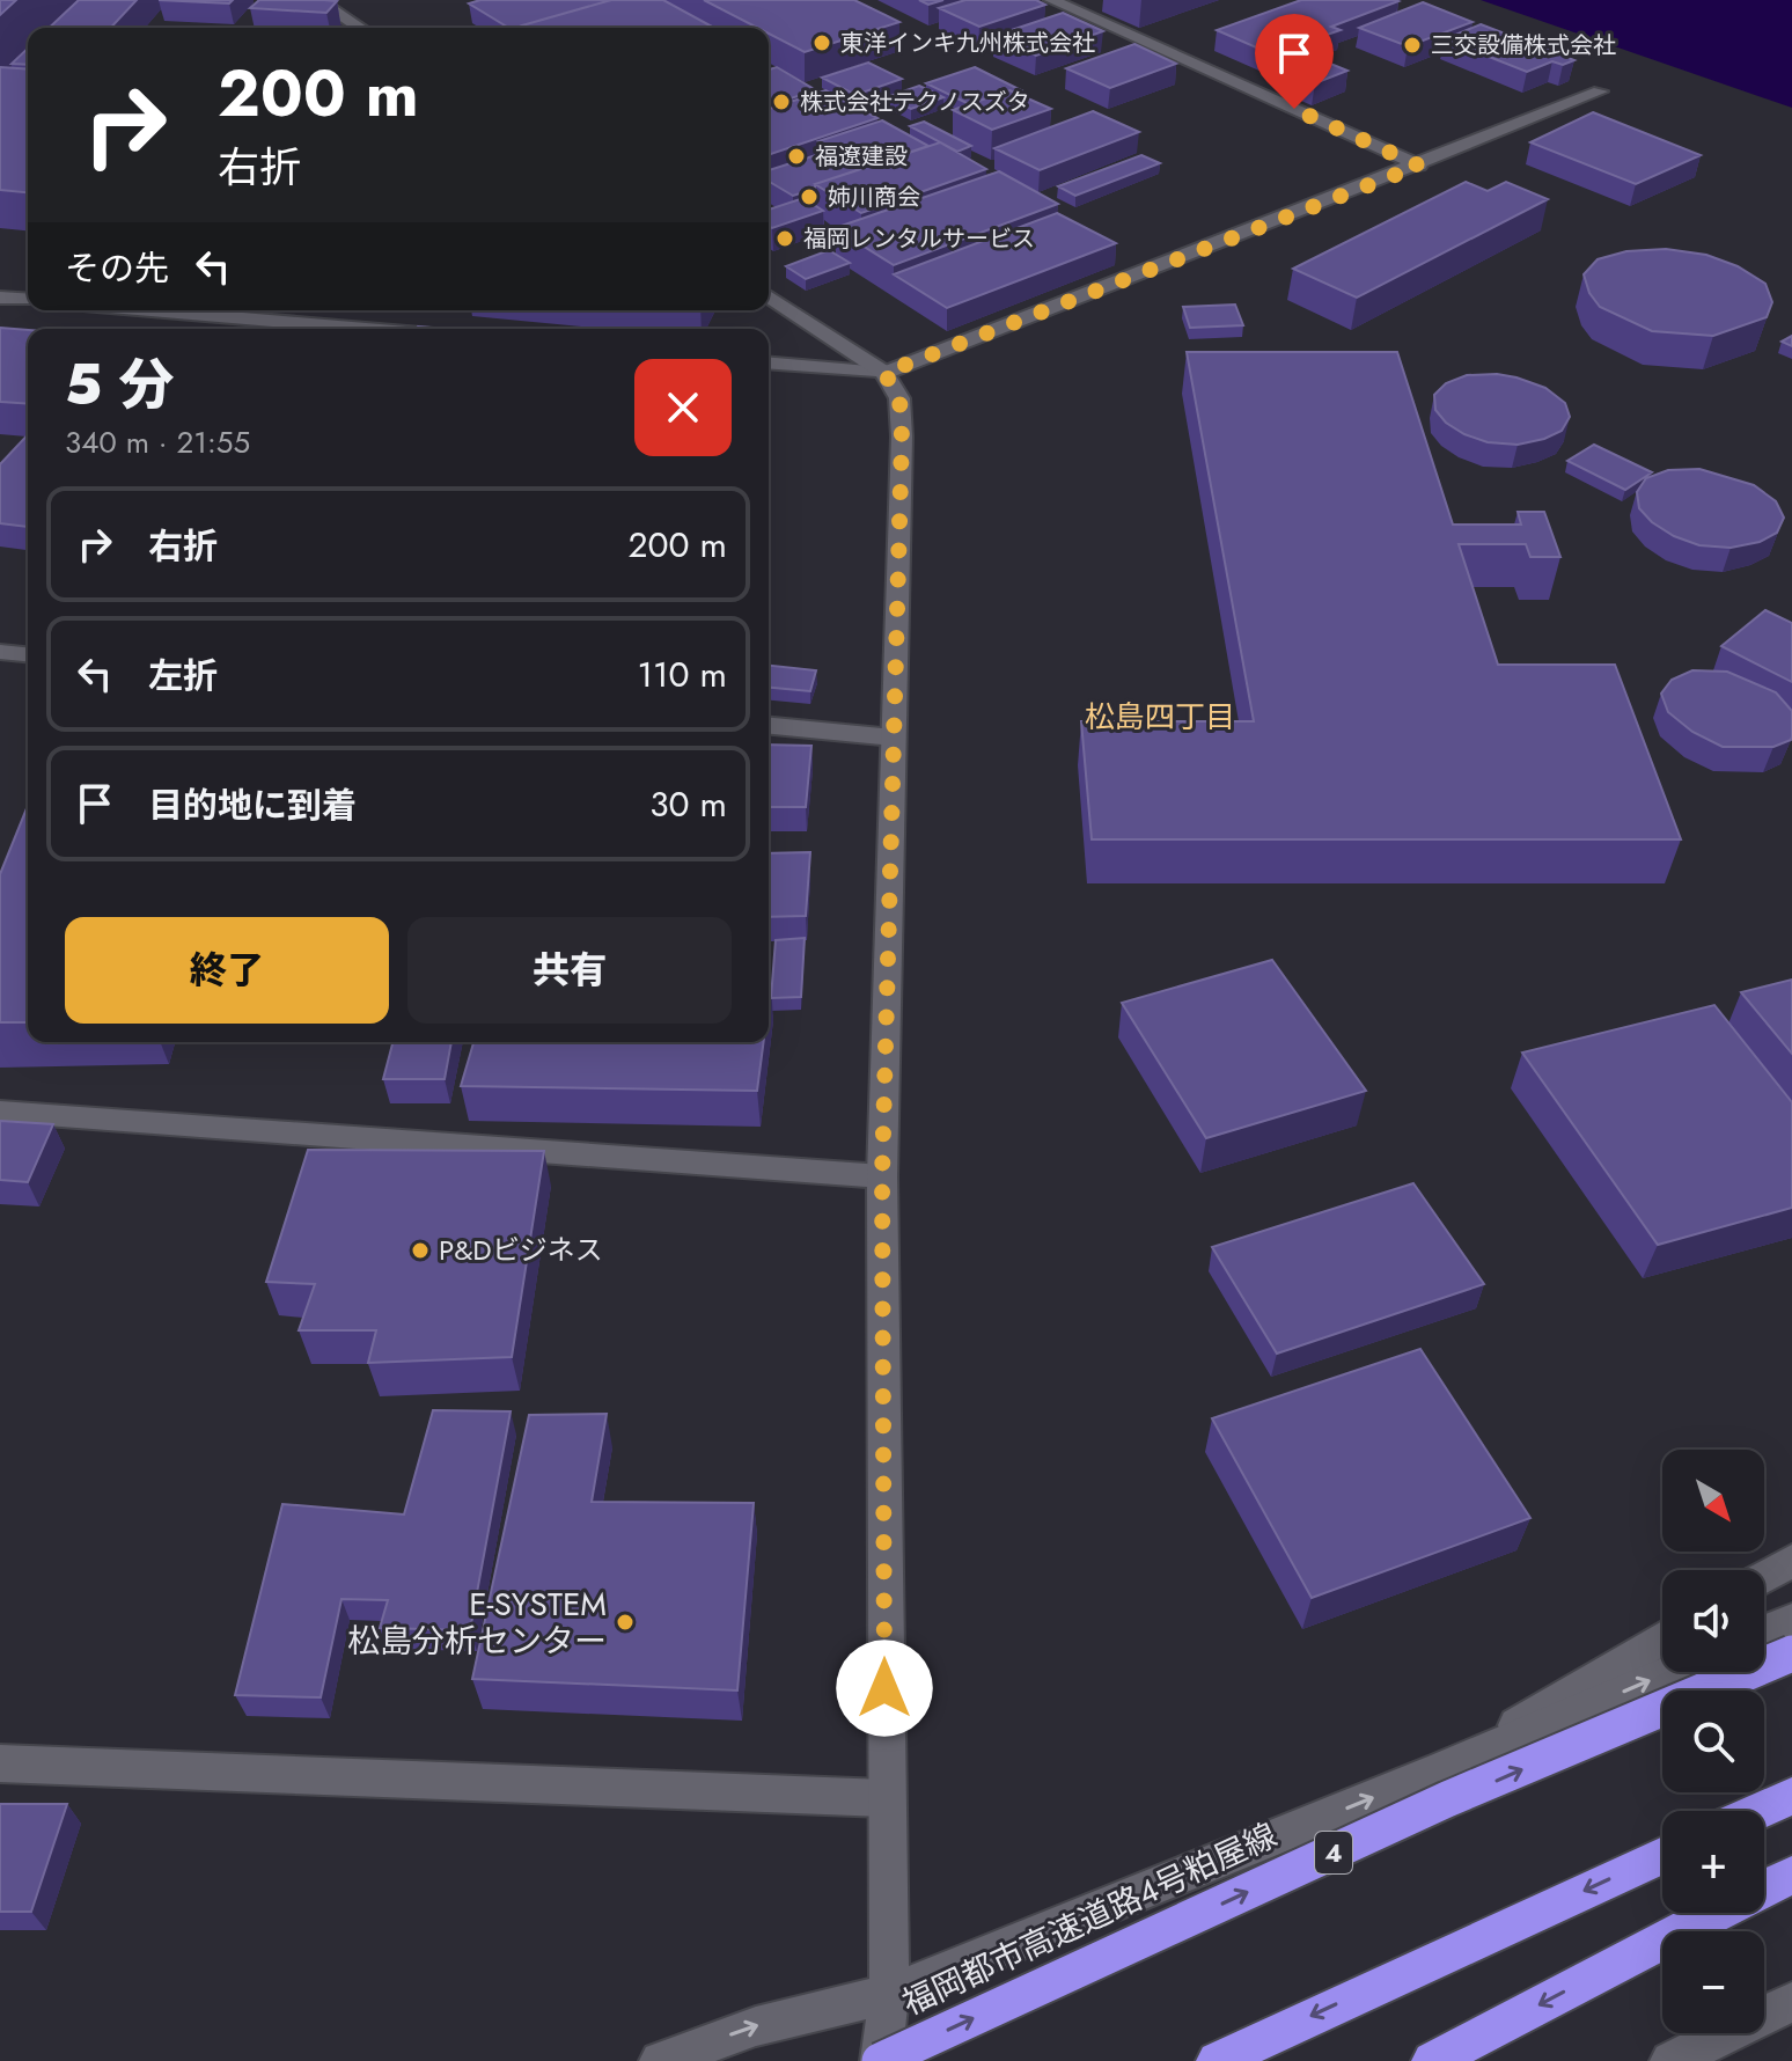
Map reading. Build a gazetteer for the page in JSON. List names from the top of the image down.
{
  "streets": {
    "highway": ["4", "福岡都市高速道路4号粕屋線"]
  },
  "districts": ["松島四丁目"],
  "places": [
    "東洋インキ九州株式会社",
    "三交設備株式会社",
    "株式会社テクノスズタ",
    "福遼建設",
    "姉川商会",
    "福岡レンタルサービス",
    "P&Dビジネス",
    "E-SYSTEM 松島分析センター"
  ],
  "north": "bottom right",
  "page": {
    "turn": ["200 m", "右折"],
    "then": "その先",
    "heading": ["5 分", "340 m · 21:55"],
    "list": [
      {
        "name": "右折",
        "value": "200 m"
      },
      {
        "name": "左折",
        "value": "110 m"
      },
      {
        "name": "目的地に到着",
        "value": "30 m"
      }
    ],
    "buttons": ["終了", "共有"],
    "map_buttons": ["+", "−"]
  }
}
